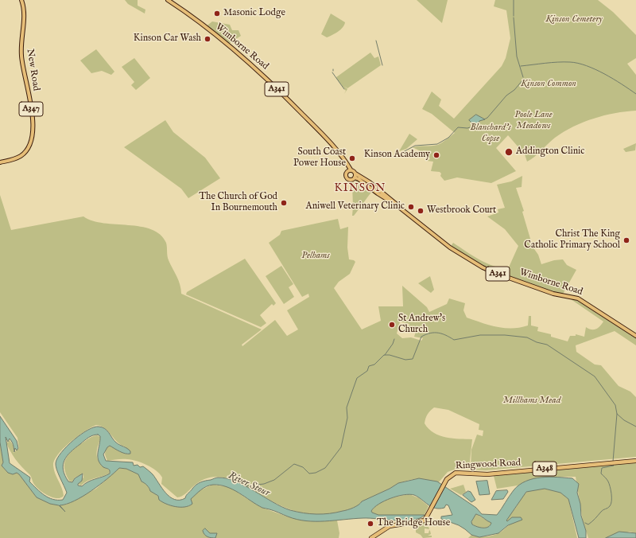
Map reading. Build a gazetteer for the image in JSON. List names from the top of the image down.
{
  "streets": {
    "highway": ["Ringwood Road", "A348"],
    "main road": [
      "Wimborne Road",
      "New Road",
      "A341",
      "A347"
    ]
  },
  "districts": ["KINSON"],
  "water": ["River Stour"],
  "parks": [
    "Kinson Cemetery",
    "Kinson Common",
    "Poole Lane Meadows",
    "Blanchard's Copse",
    "Pelhams",
    "Millhams Mead"
  ],
  "places": [
    "Masonic Lodge",
    "Kinson Car Wash",
    "Addington Clinic",
    "Kinson Academy",
    "South Coast Power House",
    "The Church of God In Bournemouth",
    "Aniwell Veterinary Clinic",
    "Westbrook Court",
    "Christ The King Catholic Primary School",
    "St Andrew's Church",
    "The Bridge House"
  ]
}
